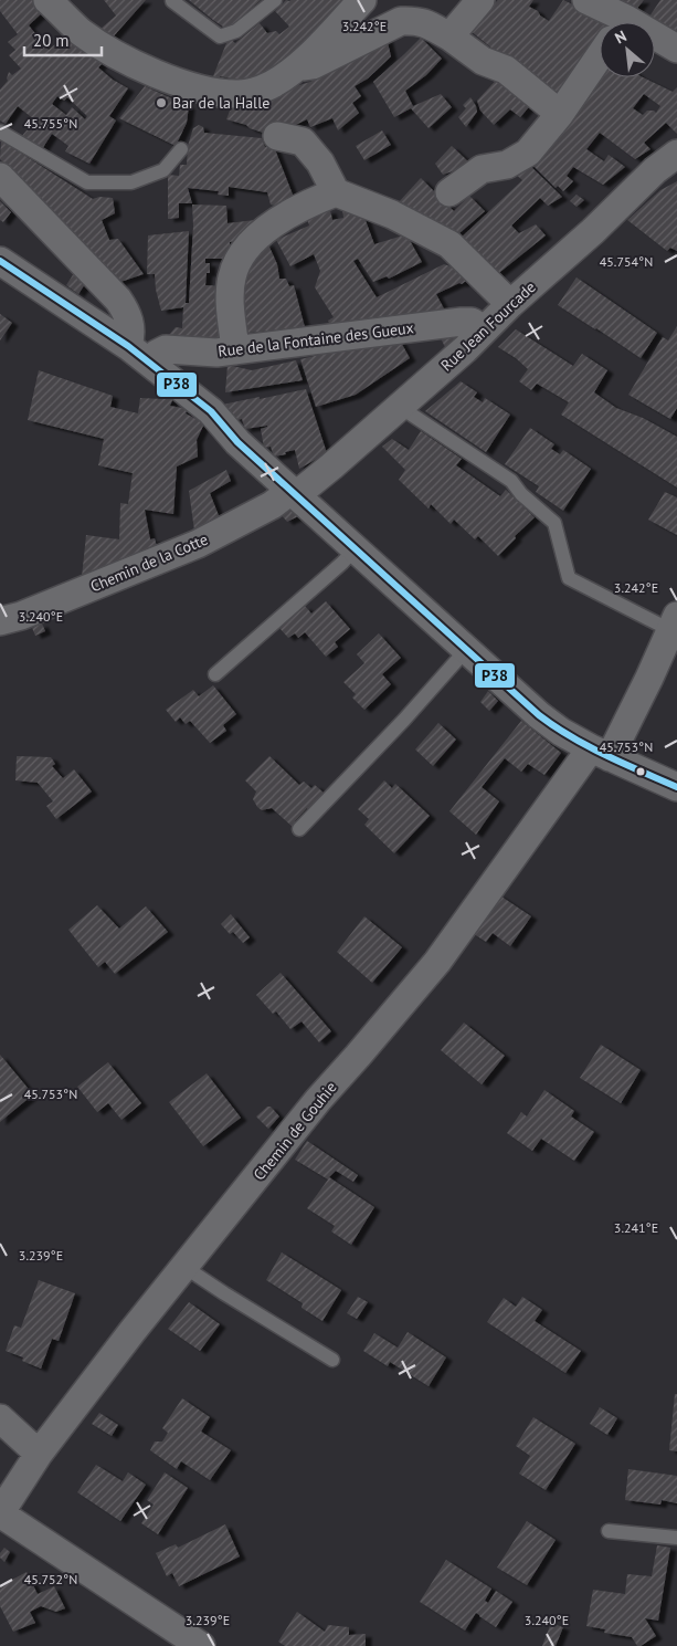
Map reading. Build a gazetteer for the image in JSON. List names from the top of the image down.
{
  "streets": {
    "street": [
      "Rue Jean Fourcade",
      "Rue de la Fontaine des Gueux",
      "Chemin de la Cotte",
      "Chemin de Gouhie"
    ]
  },
  "crossings": [
    ["Rue Jean Fourcade", "Rue de la Fontaine des Gueux"],
    ["Rue Jean Fourcade", "Chemin de la Cotte"]
  ],
  "places": ["Bar de la Halle"],
  "lines": ["transit line P38"],
  "scale_bar": "20 m",
  "north": "top left",
  "coordinates": [
    "3.242°E",
    "45.755°N",
    "45.754°N",
    "3.240°E",
    "45.753°N",
    "3.241°E",
    "3.239°E",
    "45.752°N"
  ]
}
